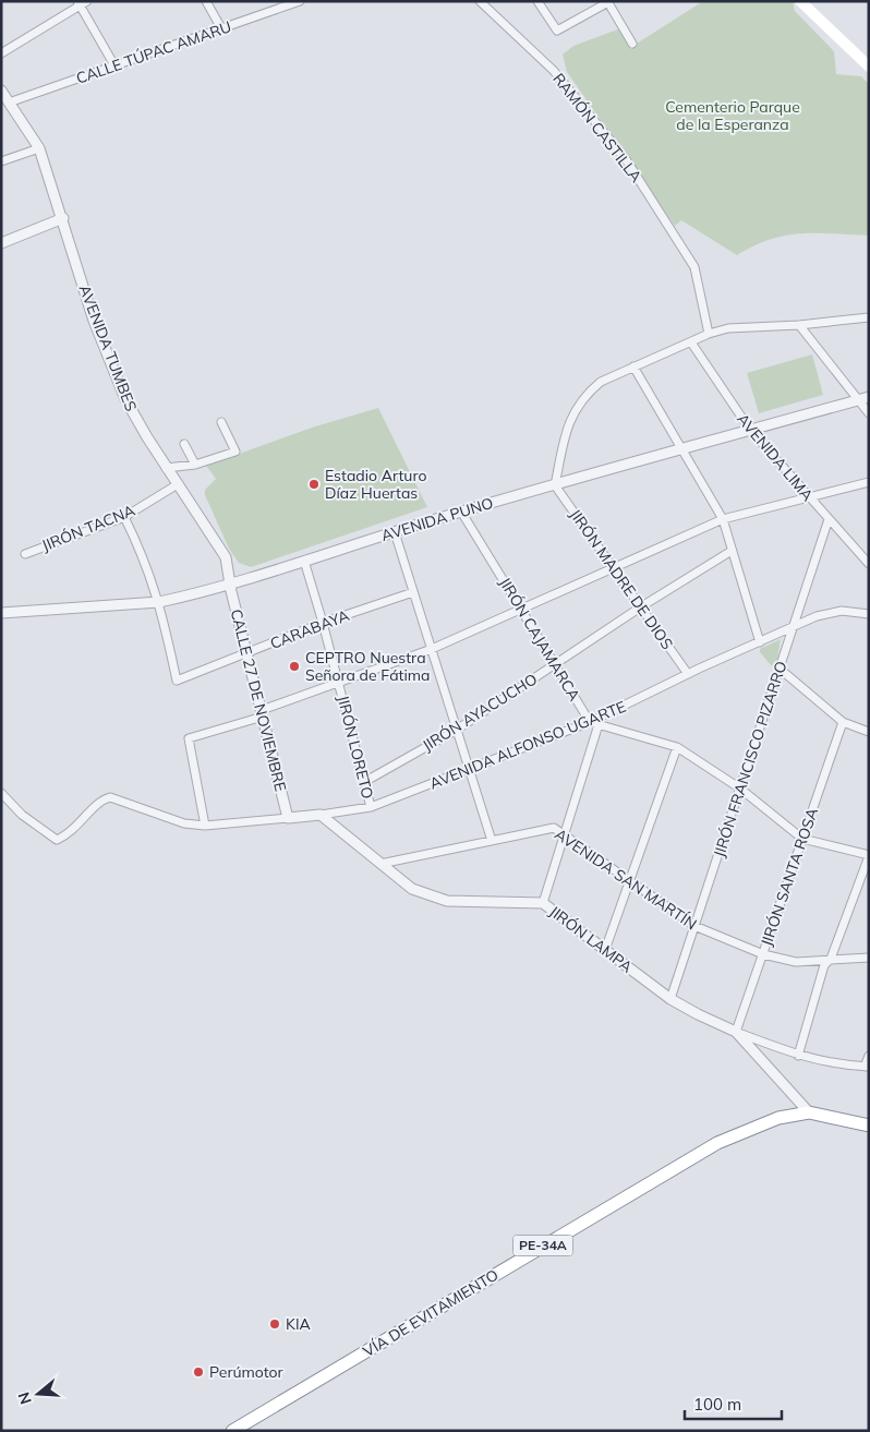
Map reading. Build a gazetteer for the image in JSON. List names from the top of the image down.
{
  "streets": {
    "highway": ["PE-34A", "VÍA DE EVITAMIENTO"],
    "street": [
      "CALLE TÚPAC AMARU",
      "RAMÓN CASTILLA",
      "AVENIDA TUMBES",
      "AVENIDA LIMA",
      "AVENIDA PUNO",
      "JIRÓN TACNA",
      "JIRÓN MADRE DE DIOS",
      "CARABAYA",
      "JIRÓN CAJAMARCA",
      "CALLE 27 DE NOVIEMBRE",
      "JIRÓN AYACUCHO",
      "AVENIDA ALFONSO UGARTE",
      "JIRÓN LORETO",
      "JIRÓN FRANCISCO PIZARRO",
      "JIRÓN SANTA ROSA",
      "AVENIDA SAN MARTÍN",
      "JIRÓN LAMPA"
    ]
  },
  "crossings": [
    ["AVENIDA TUMBES", "AVENIDA PUNO"],
    ["AVENIDA TUMBES", "JIRÓN TACNA"],
    ["AVENIDA TUMBES", "CALLE 27 DE NOVIEMBRE"],
    ["AVENIDA LIMA", "AVENIDA PUNO"],
    ["AVENIDA LIMA", "JIRÓN FRANCISCO PIZARRO"],
    ["AVENIDA PUNO", "JIRÓN MADRE DE DIOS"],
    ["AVENIDA PUNO", "CARABAYA"],
    ["AVENIDA PUNO", "JIRÓN CAJAMARCA"],
    ["AVENIDA PUNO", "CALLE 27 DE NOVIEMBRE"],
    ["AVENIDA PUNO", "JIRÓN LORETO"],
    ["JIRÓN MADRE DE DIOS", "JIRÓN AYACUCHO"],
    ["JIRÓN MADRE DE DIOS", "AVENIDA ALFONSO UGARTE"],
    ["CARABAYA", "CALLE 27 DE NOVIEMBRE"],
    ["CARABAYA", "JIRÓN LORETO"],
    ["JIRÓN CAJAMARCA", "JIRÓN AYACUCHO"],
    ["JIRÓN CAJAMARCA", "AVENIDA ALFONSO UGARTE"],
    ["CALLE 27 DE NOVIEMBRE", "AVENIDA ALFONSO UGARTE"],
    ["JIRÓN AYACUCHO", "JIRÓN LORETO"],
    ["AVENIDA ALFONSO UGARTE", "JIRÓN LORETO"],
    ["AVENIDA ALFONSO UGARTE", "JIRÓN FRANCISCO PIZARRO"],
    ["AVENIDA ALFONSO UGARTE", "JIRÓN LAMPA"],
    ["JIRÓN FRANCISCO PIZARRO", "AVENIDA SAN MARTÍN"],
    ["JIRÓN FRANCISCO PIZARRO", "JIRÓN LAMPA"],
    ["JIRÓN SANTA ROSA", "AVENIDA SAN MARTÍN"],
    ["JIRÓN SANTA ROSA", "JIRÓN LAMPA"],
    ["AVENIDA SAN MARTÍN", "JIRÓN LAMPA"]
  ],
  "parks": ["Cementerio Parque de la Esperanza"],
  "places": [
    "Estadio Arturo Díaz Huertas",
    "CEPTRO Nuestra Señora de Fátima",
    "KIA",
    "Perúmotor"
  ],
  "scale_bar": "100 m",
  "north": "left"
}
